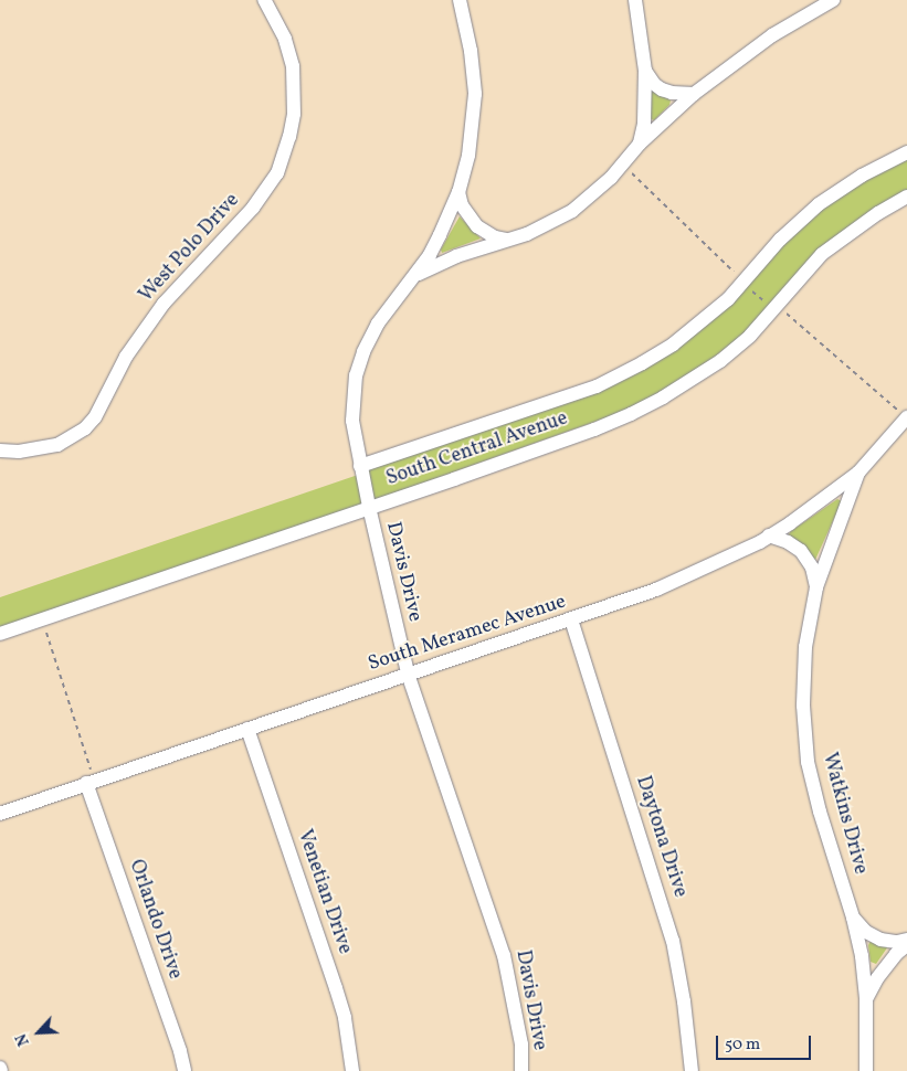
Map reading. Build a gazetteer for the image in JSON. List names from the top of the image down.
{
  "streets": {
    "street": [
      "West Polo Drive",
      "South Central Avenue",
      "Davis Drive",
      "South Meramec Avenue",
      "Watkins Drive",
      "Daytona Drive",
      "Venetian Drive",
      "Orlando Drive"
    ]
  },
  "crossings": [
    ["South Central Avenue", "Davis Drive"],
    ["Davis Drive", "South Meramec Avenue"],
    ["South Meramec Avenue", "Watkins Drive"],
    ["South Meramec Avenue", "Daytona Drive"],
    ["South Meramec Avenue", "Venetian Drive"],
    ["South Meramec Avenue", "Orlando Drive"]
  ],
  "scale_bar": "50 m",
  "north": "bottom left"
}
